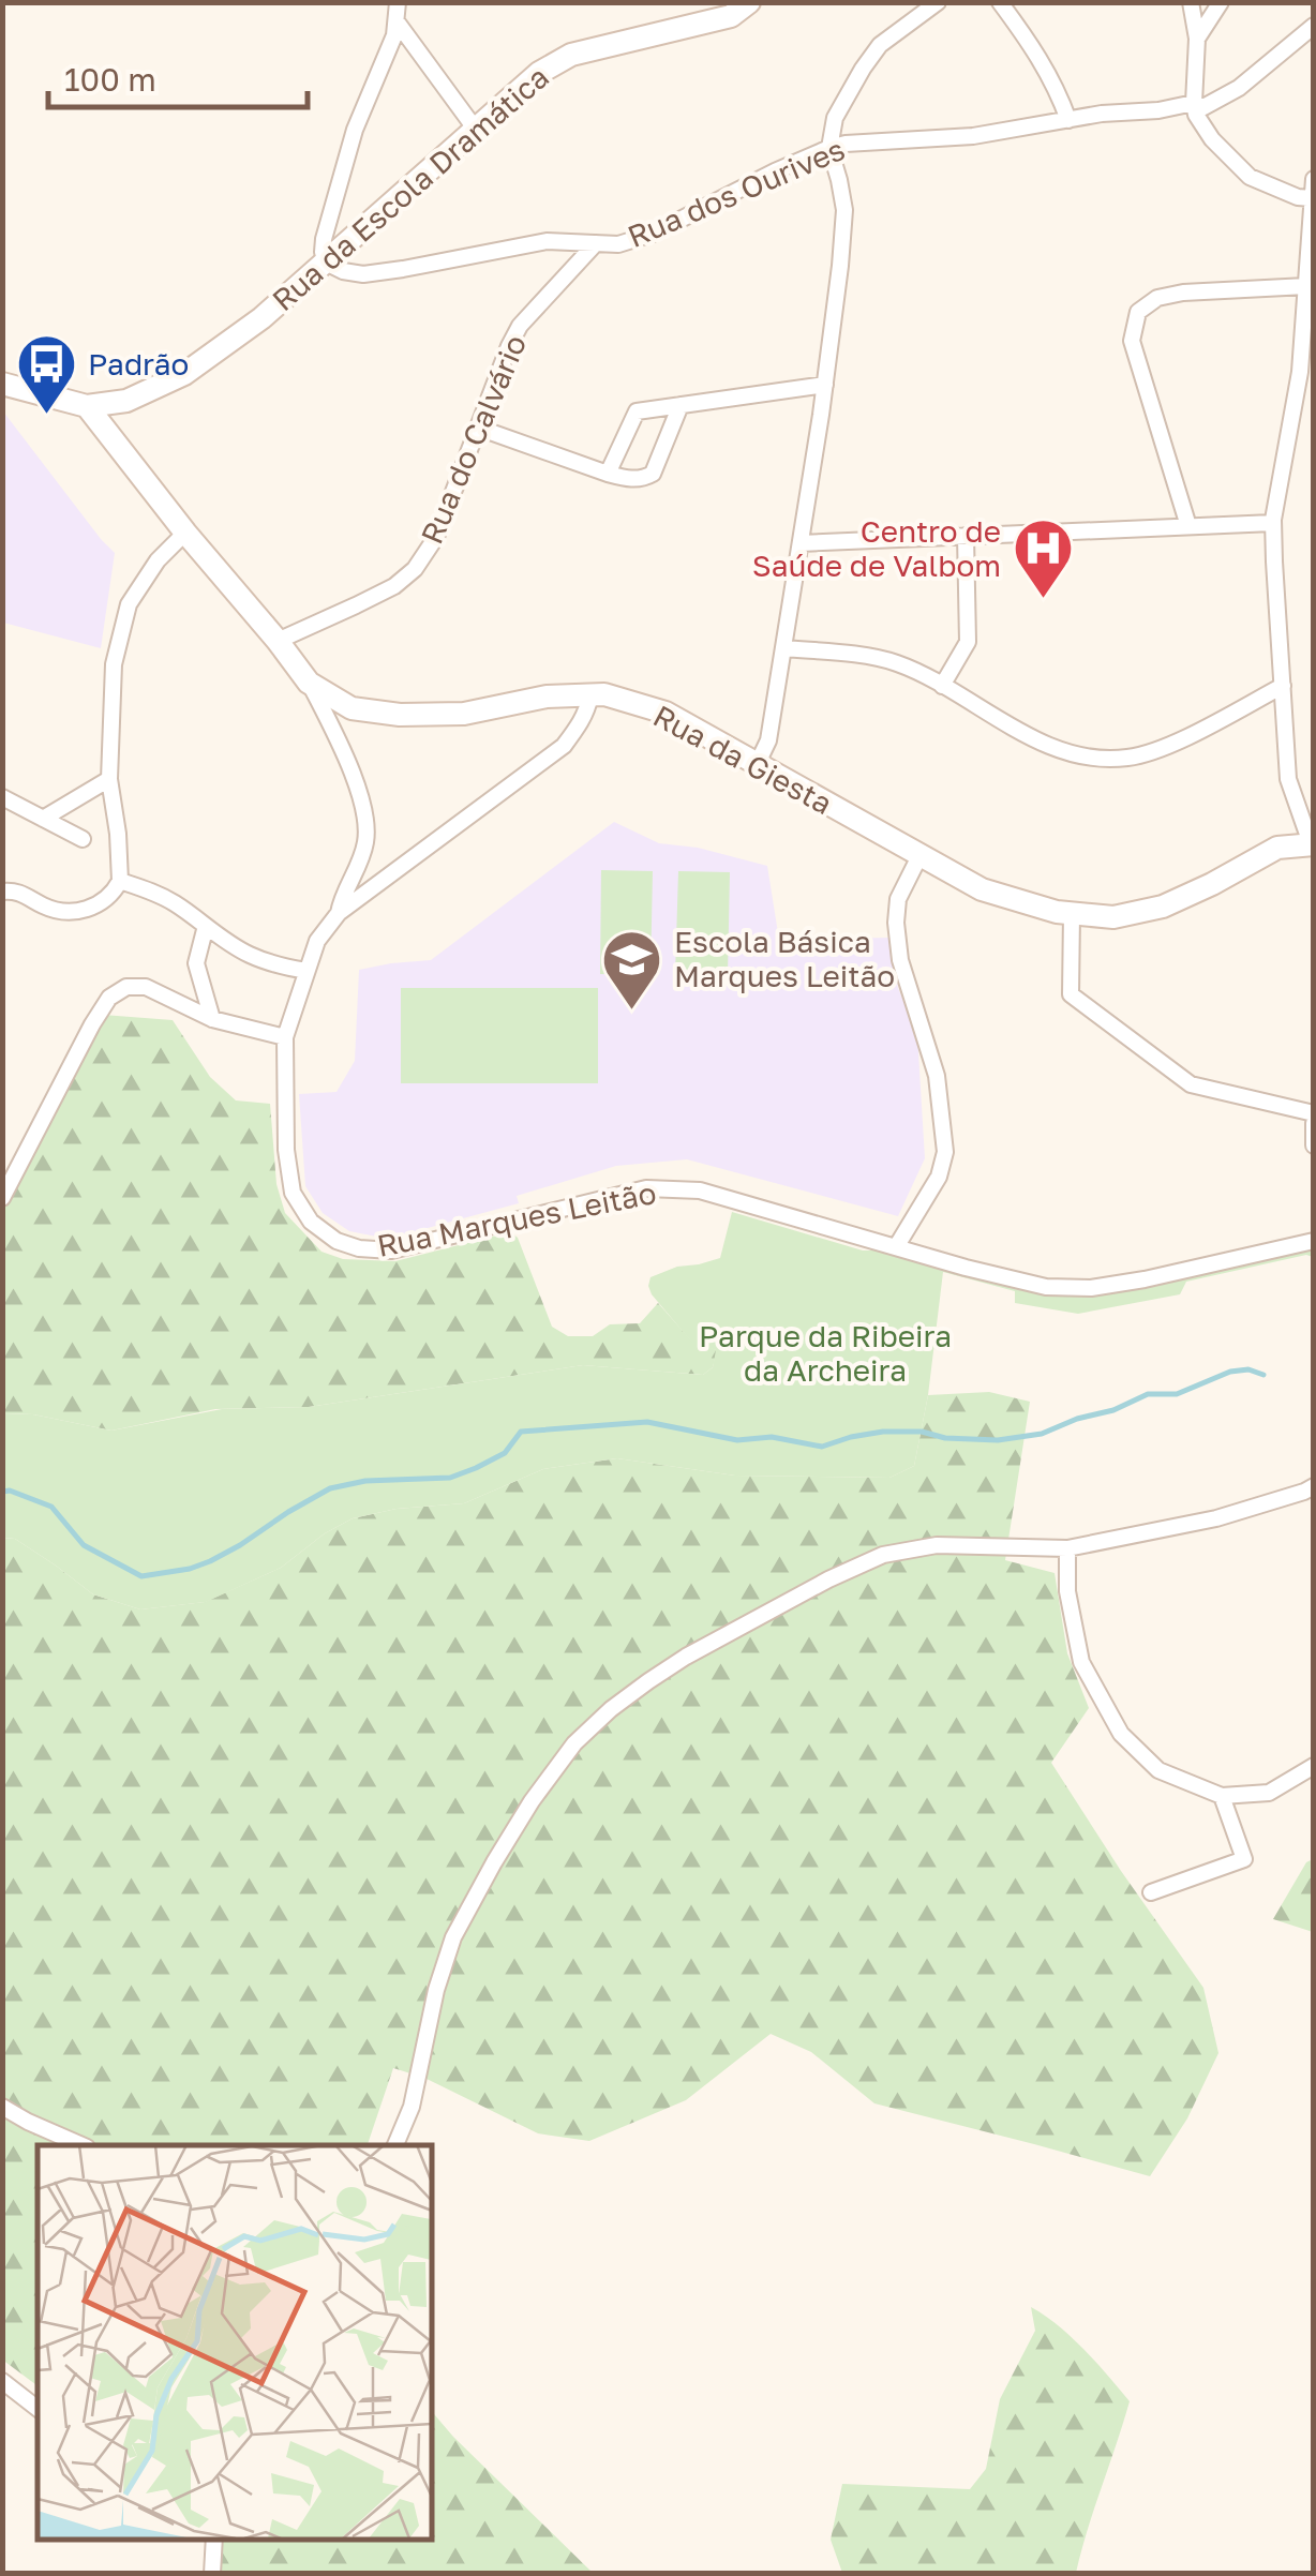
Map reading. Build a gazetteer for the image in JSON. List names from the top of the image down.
{
  "streets": {
    "street": [
      "Rua da Escola Dramática",
      "Rua dos Ourives",
      "Rua do Calvário",
      "Rua da Giesta",
      "Rua Marques Leitão"
    ]
  },
  "crossings": [
    ["Rua da Escola Dramática", "Rua dos Ourives"],
    ["Rua da Escola Dramática", "Rua da Giesta"],
    ["Rua dos Ourives", "Rua do Calvário"],
    ["Rua do Calvário", "Rua da Giesta"],
    ["Rua da Giesta", "Rua Marques Leitão"]
  ],
  "parks": ["Parque da Ribeira da Archeira"],
  "places": {
    "bus stop": ["Padrão"],
    "hospital": ["Centro de Saúde de Valbom"],
    "school or university": ["Escola Básica Marques Leitão"]
  },
  "scale_bar": "100 m"
}
